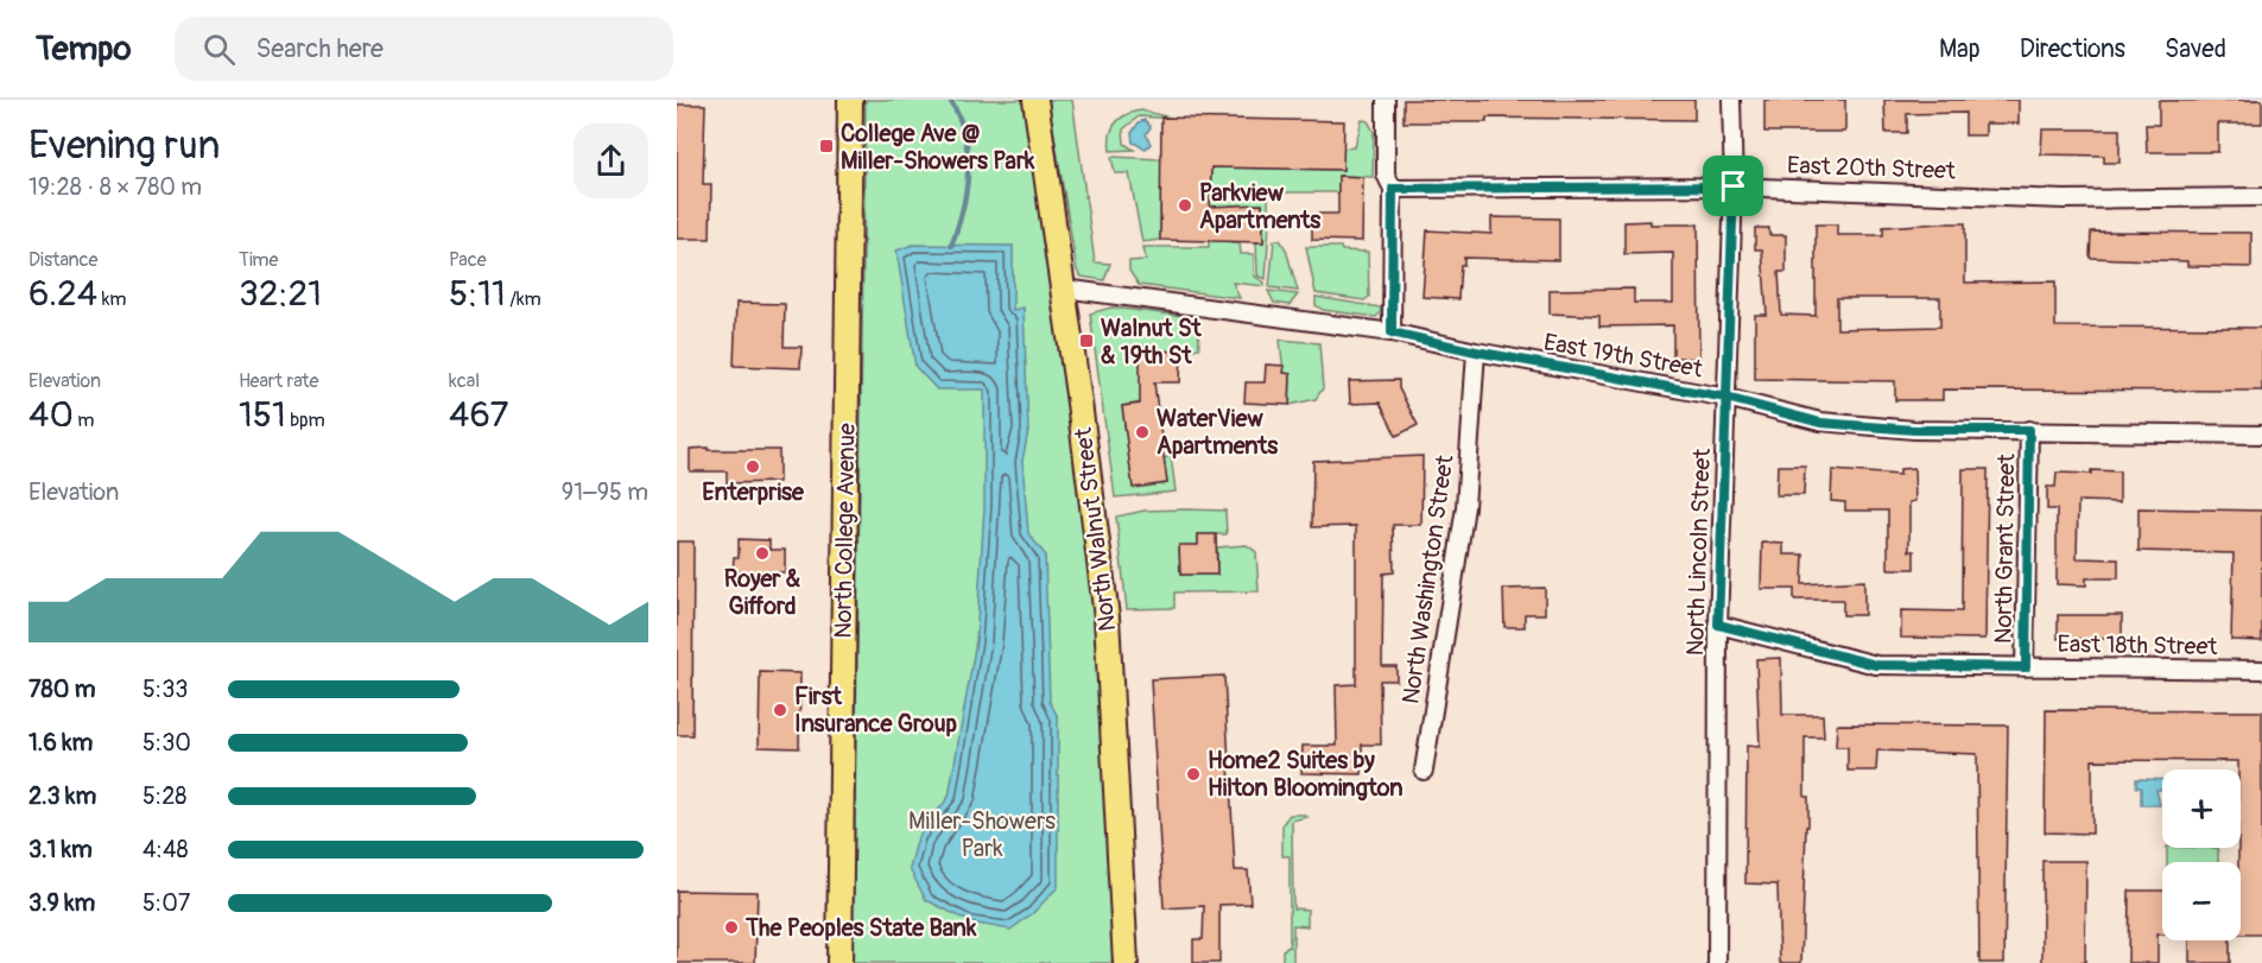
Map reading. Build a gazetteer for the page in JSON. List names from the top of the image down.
{
  "streets": {
    "main road": ["North Walnut Street", "North College Avenue"],
    "street": [
      "East 20th Street",
      "East 19th Street",
      "North Grant Street",
      "North Lincoln Street",
      "North Washington Street",
      "East 18th Street"
    ]
  },
  "crossings": [
    ["East 20th Street", "North Lincoln Street"],
    ["East 19th Street", "North Walnut Street"],
    ["East 19th Street", "North Grant Street"],
    ["East 19th Street", "North Lincoln Street"],
    ["East 19th Street", "North Washington Street"],
    ["North Grant Street", "East 18th Street"],
    ["North Lincoln Street", "East 18th Street"]
  ],
  "parks": ["Miller-Showers Park"],
  "places": {
    "transit": ["College Ave @ Miller-Showers Park", "Walnut St & 19th St"],
    "other": [
      "Parkview Apartments",
      "WaterView Apartments",
      "Enterprise",
      "Royer & Gifford",
      "First Insurance Group",
      "Home2 Suites by Hilton Bloomington",
      "The Peoples State Bank"
    ]
  },
  "page": {
    "header": "Tempo",
    "search": "Search here",
    "nav": ["Map", "Directions", "Saved"],
    "heading": ["Evening run", "19:28 · 8 × 780 m"],
    "stats": [
      ["Distance", "6.24 km"],
      ["Time", "32:21"],
      ["Pace", "5:11 /km"],
      ["Elevation", "40 m"],
      ["Heart rate", "151 bpm"],
      ["kcal", "467"]
    ],
    "chart": ["Elevation", "91–95 m"],
    "list": [
      {
        "name": "780 m",
        "note": "5:33"
      },
      {
        "name": "1.6 km",
        "note": "5:30"
      },
      {
        "name": "2.3 km",
        "note": "5:28"
      },
      {
        "name": "3.1 km",
        "note": "4:48"
      },
      {
        "name": "3.9 km",
        "note": "5:07"
      }
    ],
    "map_buttons": ["+", "−"]
  }
}
